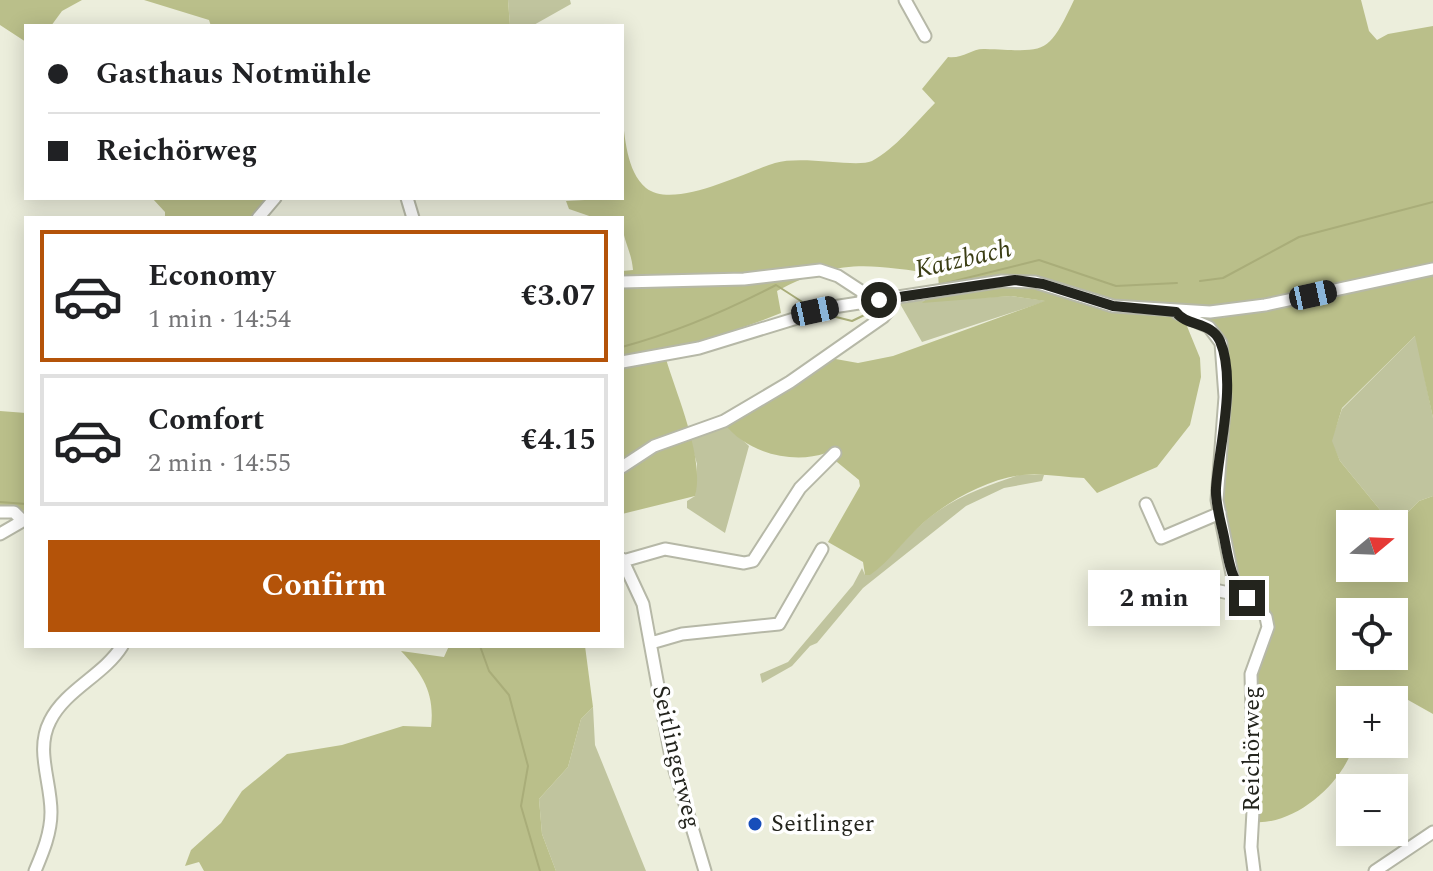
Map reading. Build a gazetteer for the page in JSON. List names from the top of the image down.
{
  "streets": {
    "street": ["Reichörweg", "Seitlingerweg"]
  },
  "water": ["Katzbach"],
  "places": ["Seitlinger"],
  "north": "right",
  "page": {
    "banner": ["Gasthaus Notmühle", "Reichörweg"],
    "list": [
      {
        "name": "Economy",
        "note": "1 min · 14:54",
        "value": "€3.07"
      },
      {
        "name": "Comfort",
        "note": "2 min · 14:55",
        "value": "€4.15"
      }
    ],
    "map_buttons": ["+", "−"],
    "buttons": "Confirm",
    "bubble": "2 min"
  }
}
